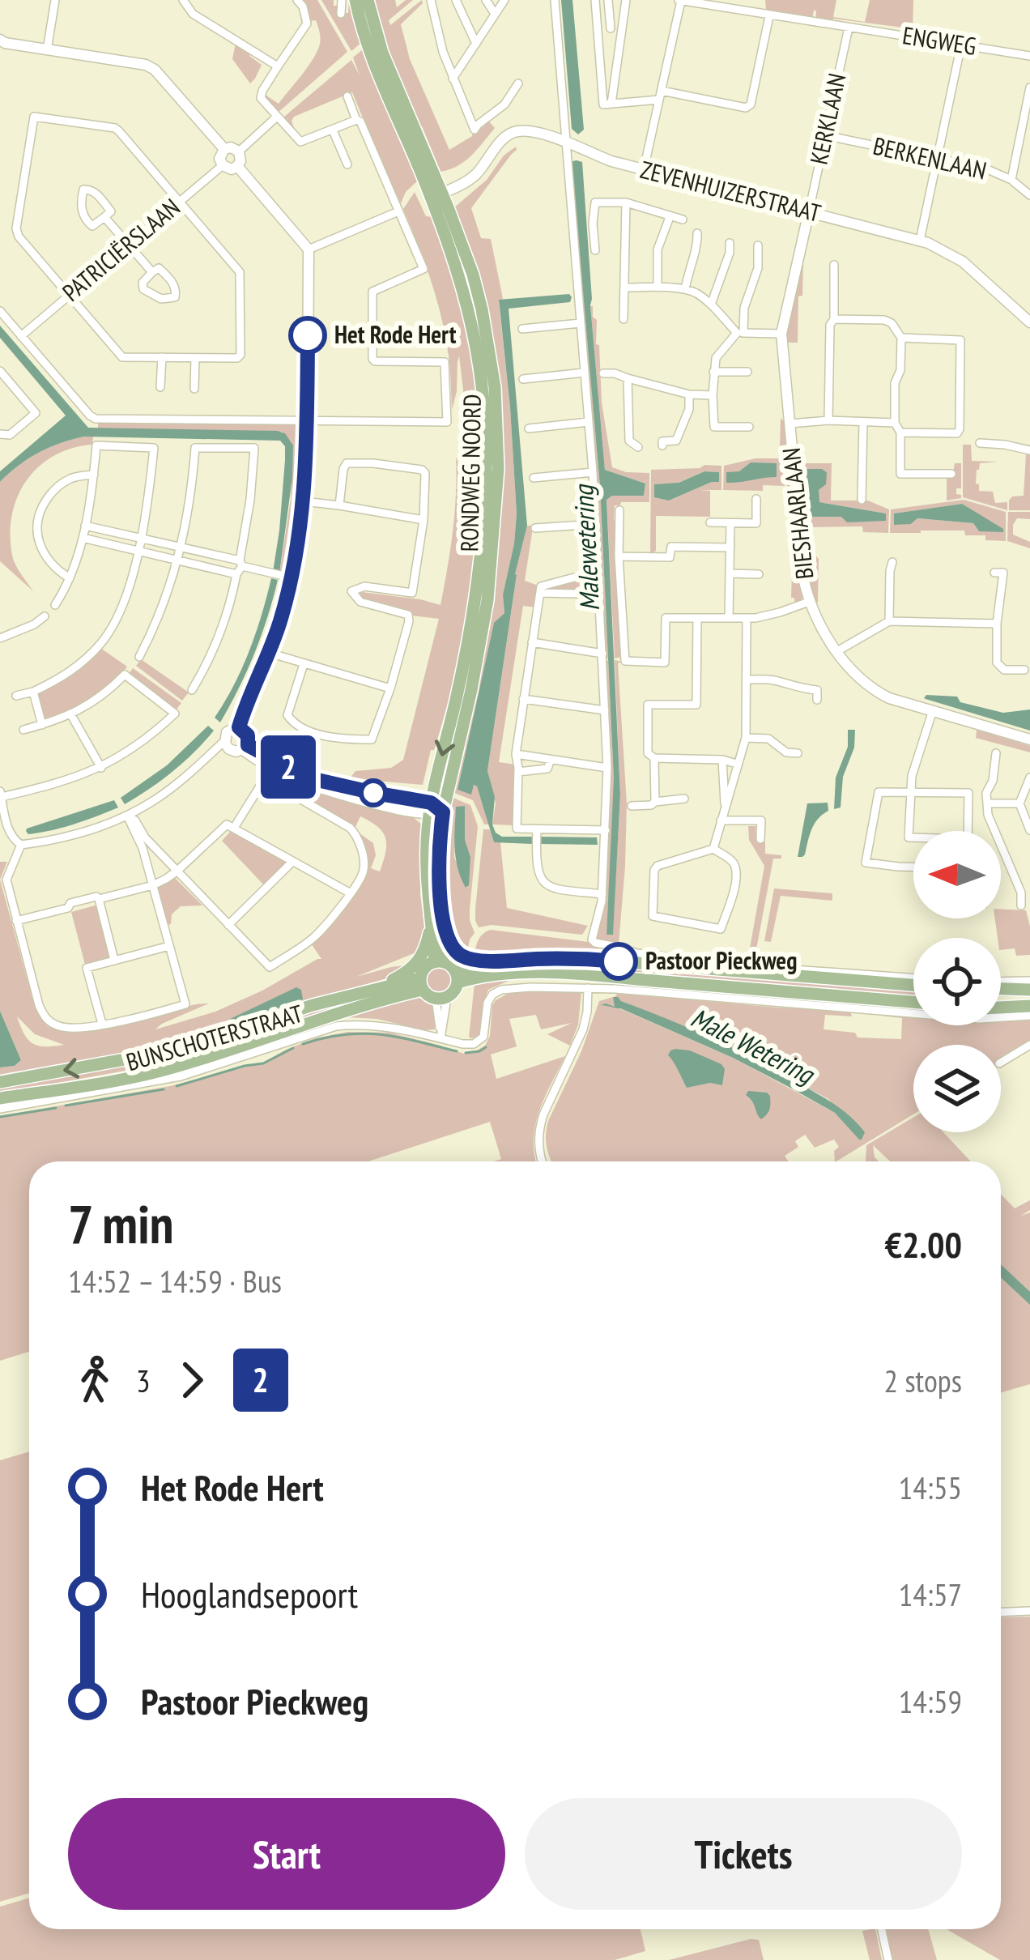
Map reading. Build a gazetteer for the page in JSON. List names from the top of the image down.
{
  "streets": {
    "main road": ["RONDWEG NOORD", "BUNSCHOTERSTRAAT"],
    "street": [
      "ENGWEG",
      "KERKLAAN",
      "BERKENLAAN",
      "ZEVENHUIZERSTRAAT",
      "PATRICIËRSLAAN",
      "BIESHAARLAAN"
    ]
  },
  "crossings": [
    ["ENGWEG", "KERKLAAN"],
    ["KERKLAAN", "BERKENLAAN"],
    ["KERKLAAN", "ZEVENHUIZERSTRAAT"],
    ["KERKLAAN", "BIESHAARLAAN"],
    ["ZEVENHUIZERSTRAAT", "RONDWEG NOORD"],
    ["ZEVENHUIZERSTRAAT", "BIESHAARLAAN"],
    ["RONDWEG NOORD", "BUNSCHOTERSTRAAT"]
  ],
  "water": ["Malewetering", "Male Wetering"],
  "places": ["Het Rode Hert", "Pastoor Pieckweg"],
  "lines": ["bus line 2"],
  "north": "left",
  "page": {
    "on_map": "2",
    "heading": ["7 min", "14:52 – 14:59 · Bus", "€2.00"],
    "legs": ["3", "2", "2 stops"],
    "list": [
      {
        "name": "Het Rode Hert",
        "value": "14:55"
      },
      {
        "name": "Hooglandsepoort",
        "value": "14:57"
      },
      {
        "name": "Pastoor Pieckweg",
        "value": "14:59"
      }
    ],
    "buttons": ["Start", "Tickets"]
  }
}
